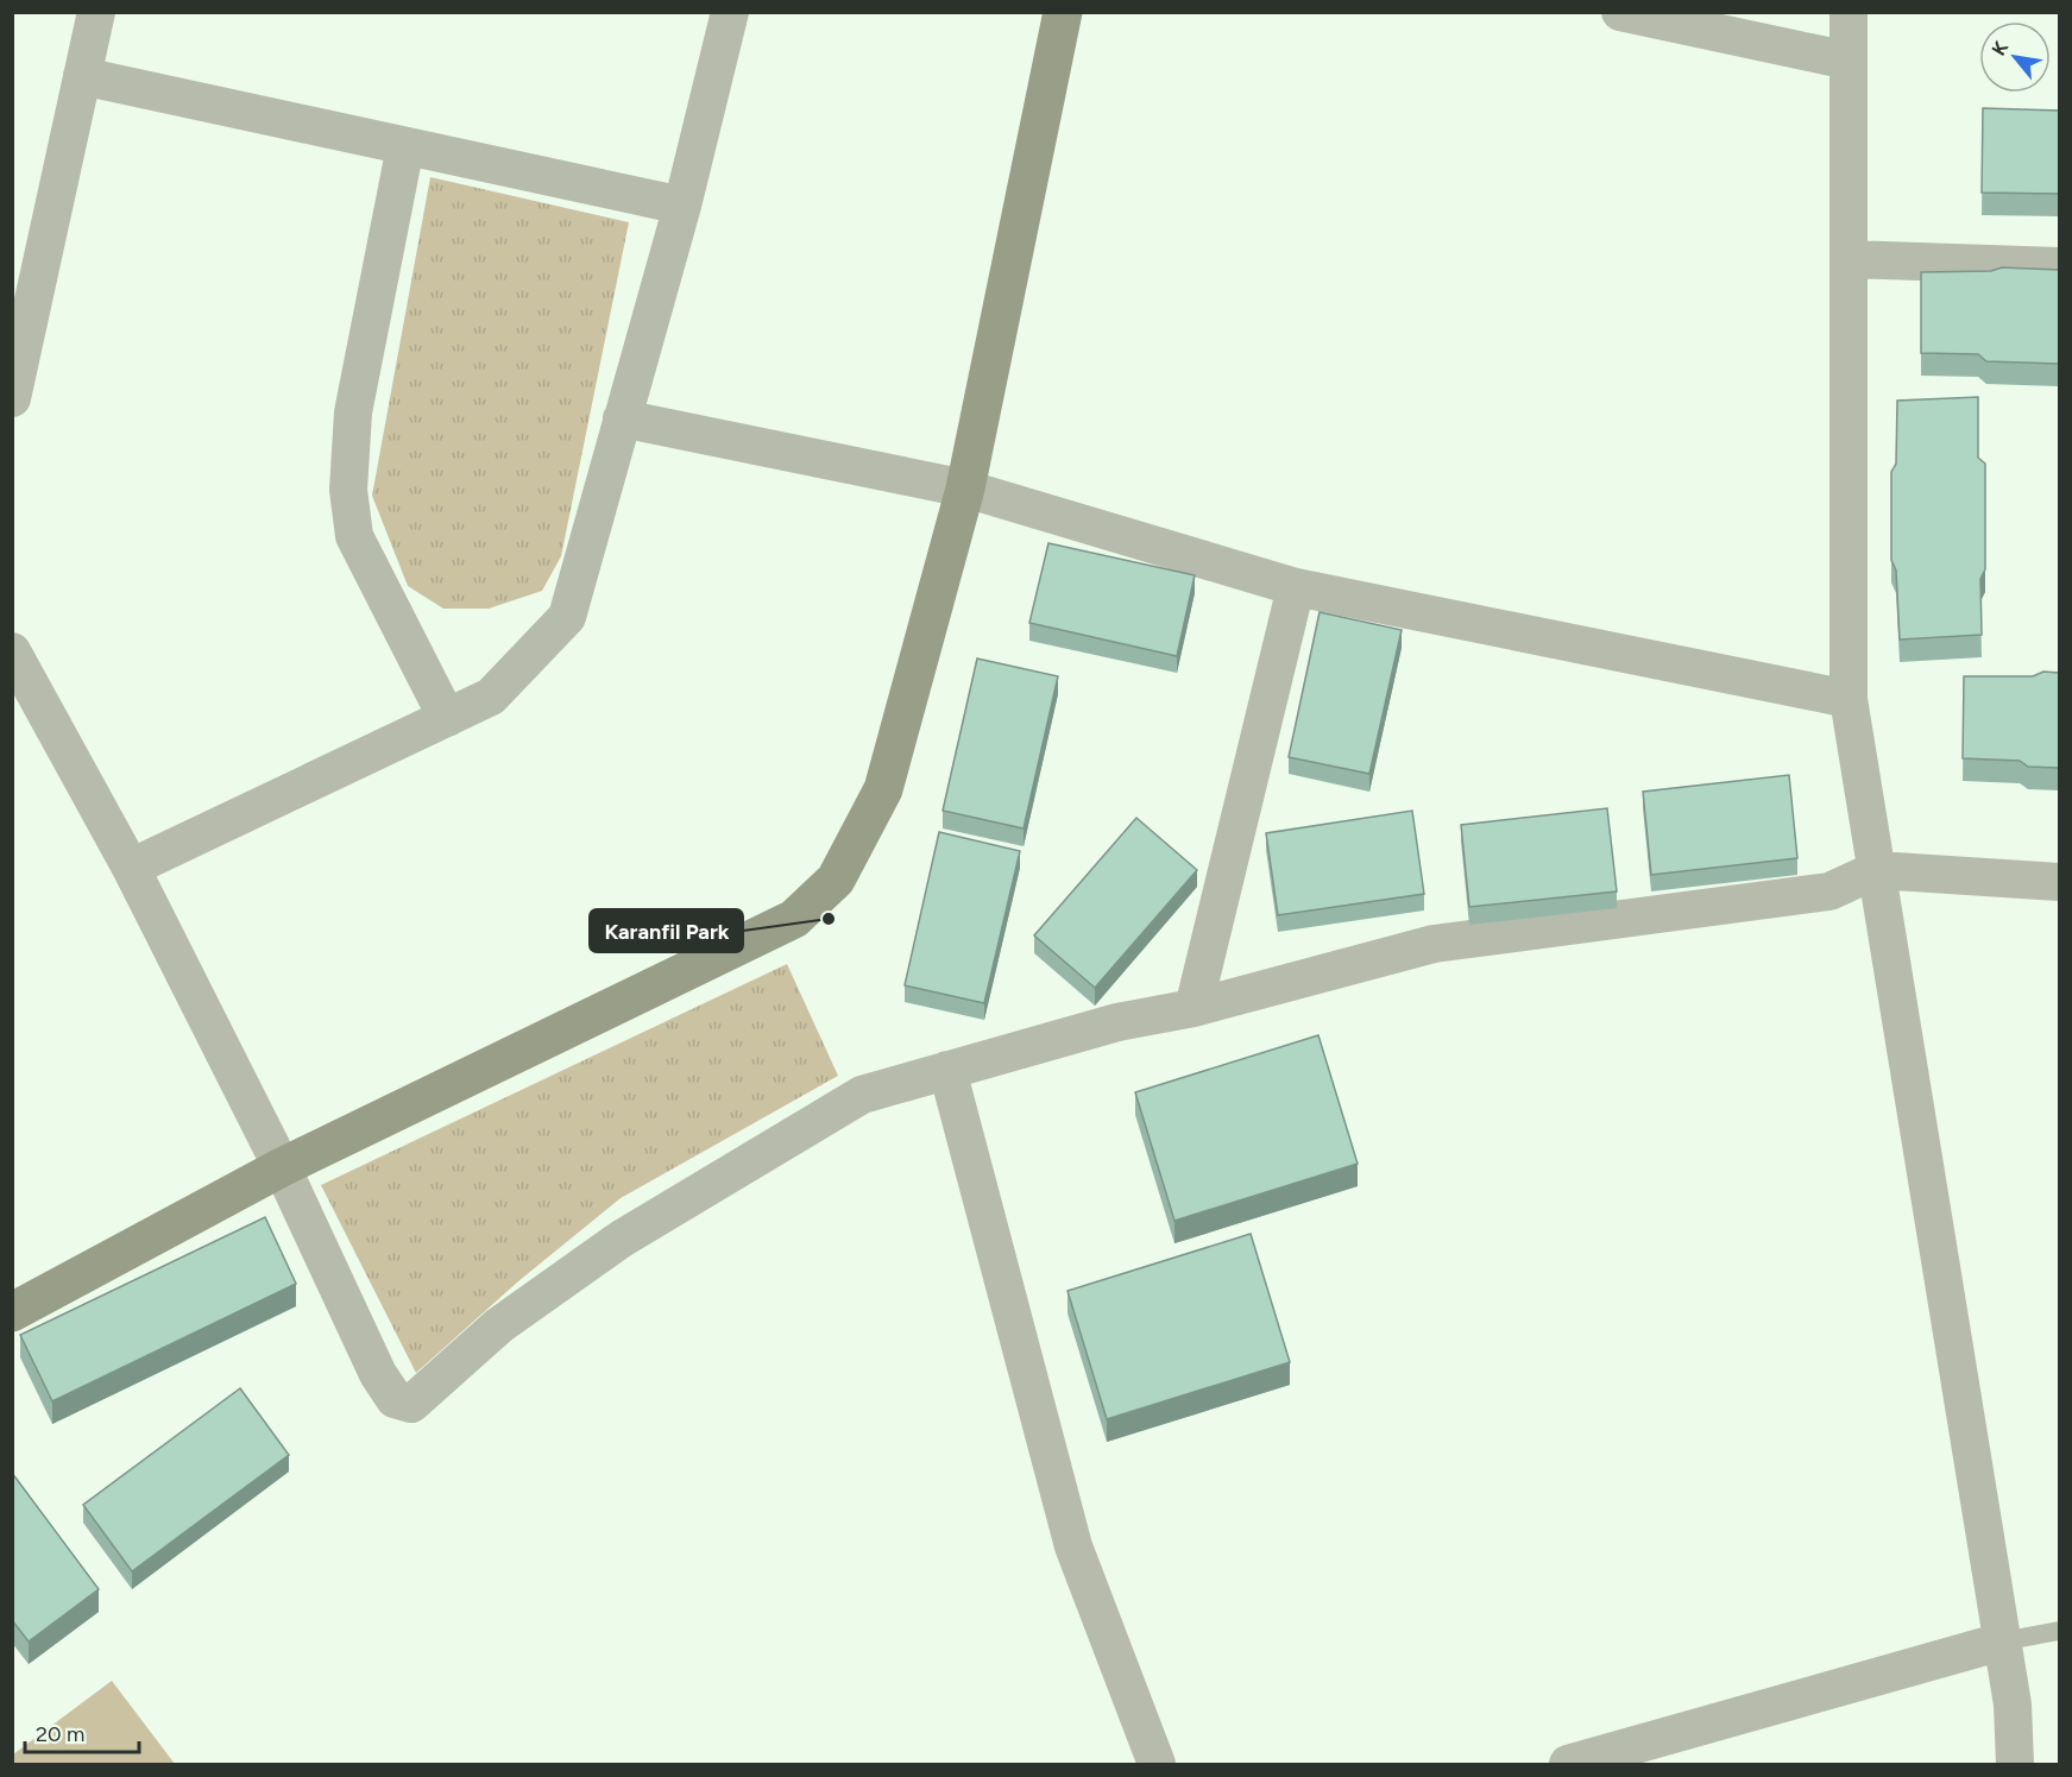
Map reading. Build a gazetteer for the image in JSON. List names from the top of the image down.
{
  "places": ["Karanfil Park"],
  "scale_bar": "20 m",
  "north": "top left"
}
